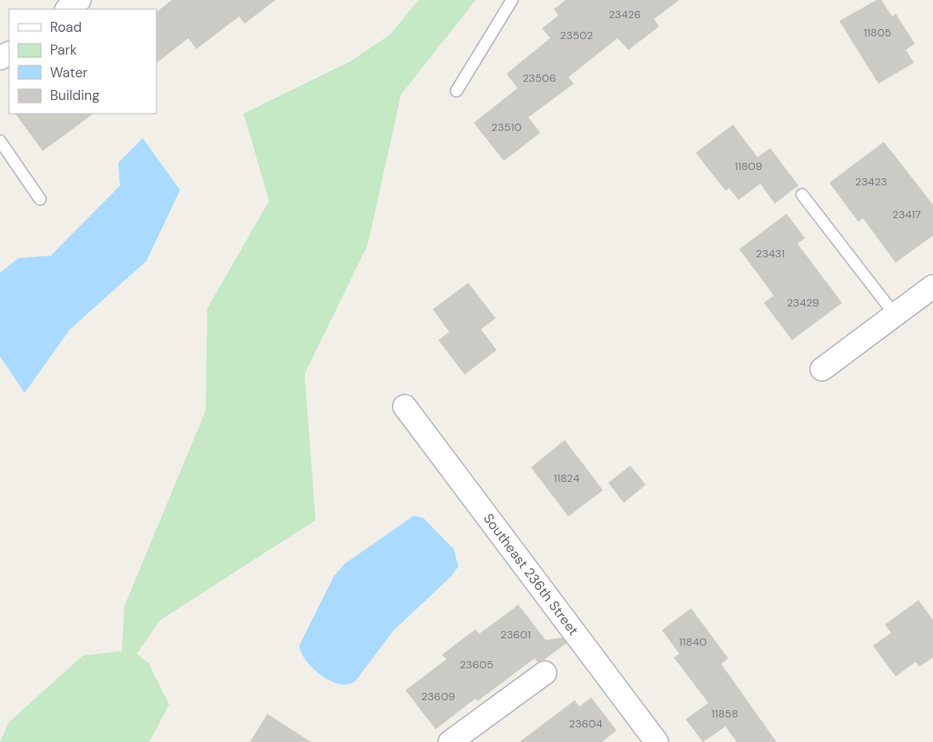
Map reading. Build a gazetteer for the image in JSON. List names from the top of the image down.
{
  "streets": {
    "street": ["Southeast 236th Street"]
  },
  "house_numbers": [
    "23426",
    "11805",
    "23502",
    "23506",
    "23510",
    "11809",
    "23423",
    "23417",
    "23431",
    "23429",
    "11824",
    "23601",
    "11840",
    "23605",
    "23609",
    "11858",
    "23604"
  ],
  "legend": [
    "Road",
    "Park",
    "Water",
    "Building"
  ]
}
